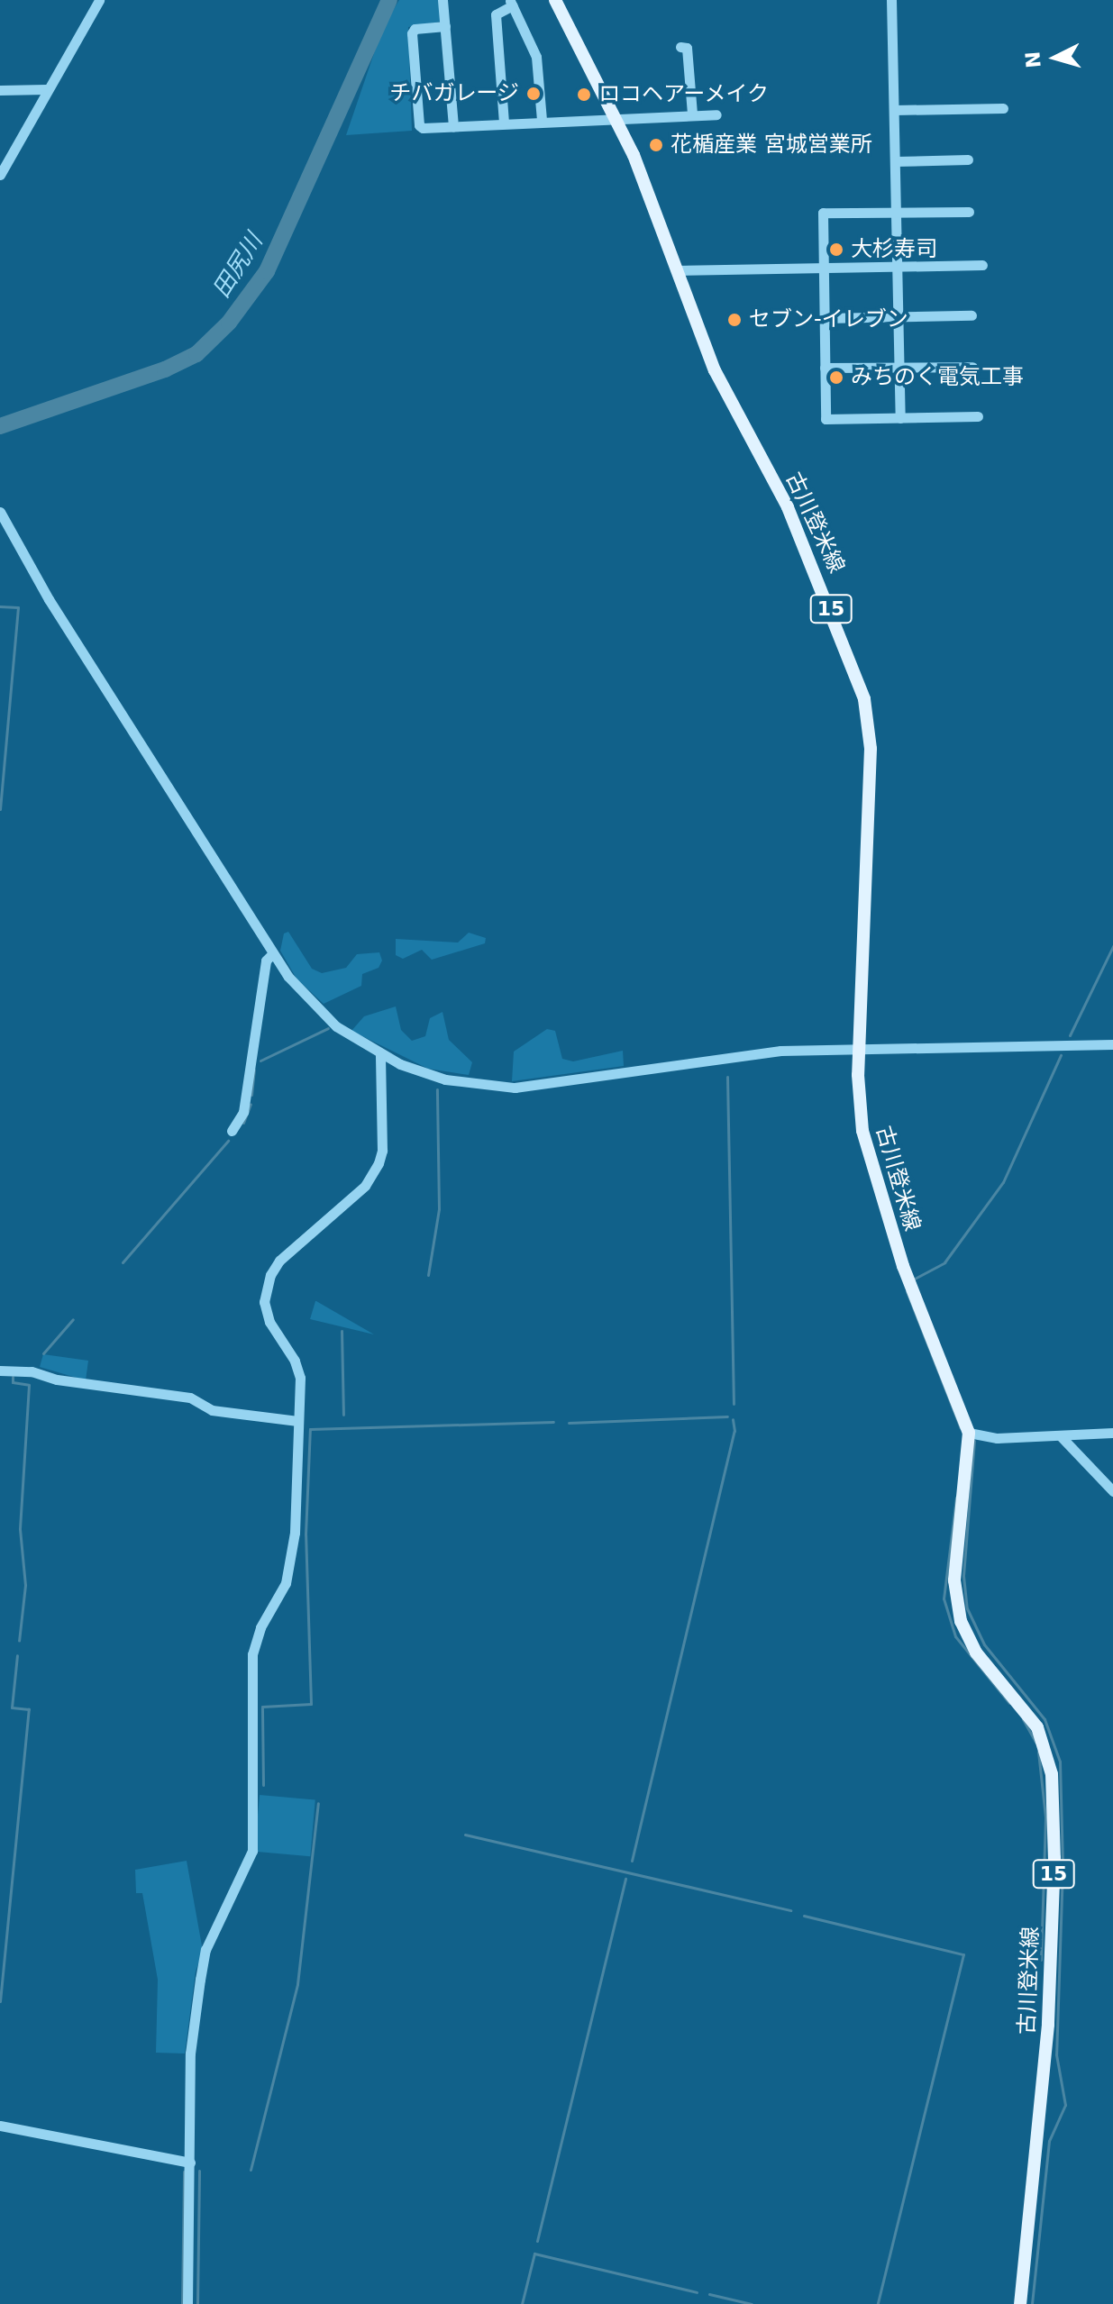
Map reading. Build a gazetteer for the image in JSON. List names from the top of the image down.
{
  "streets": {
    "main road": ["古川登米線", "15"]
  },
  "water": ["田尻川"],
  "places": [
    "チバガレージ",
    "ロコヘアーメイク",
    "花楯産業 宮城営業所",
    "大杉寿司",
    "セブン-イレブン",
    "みちのく電気工事"
  ],
  "north": "left"
}
